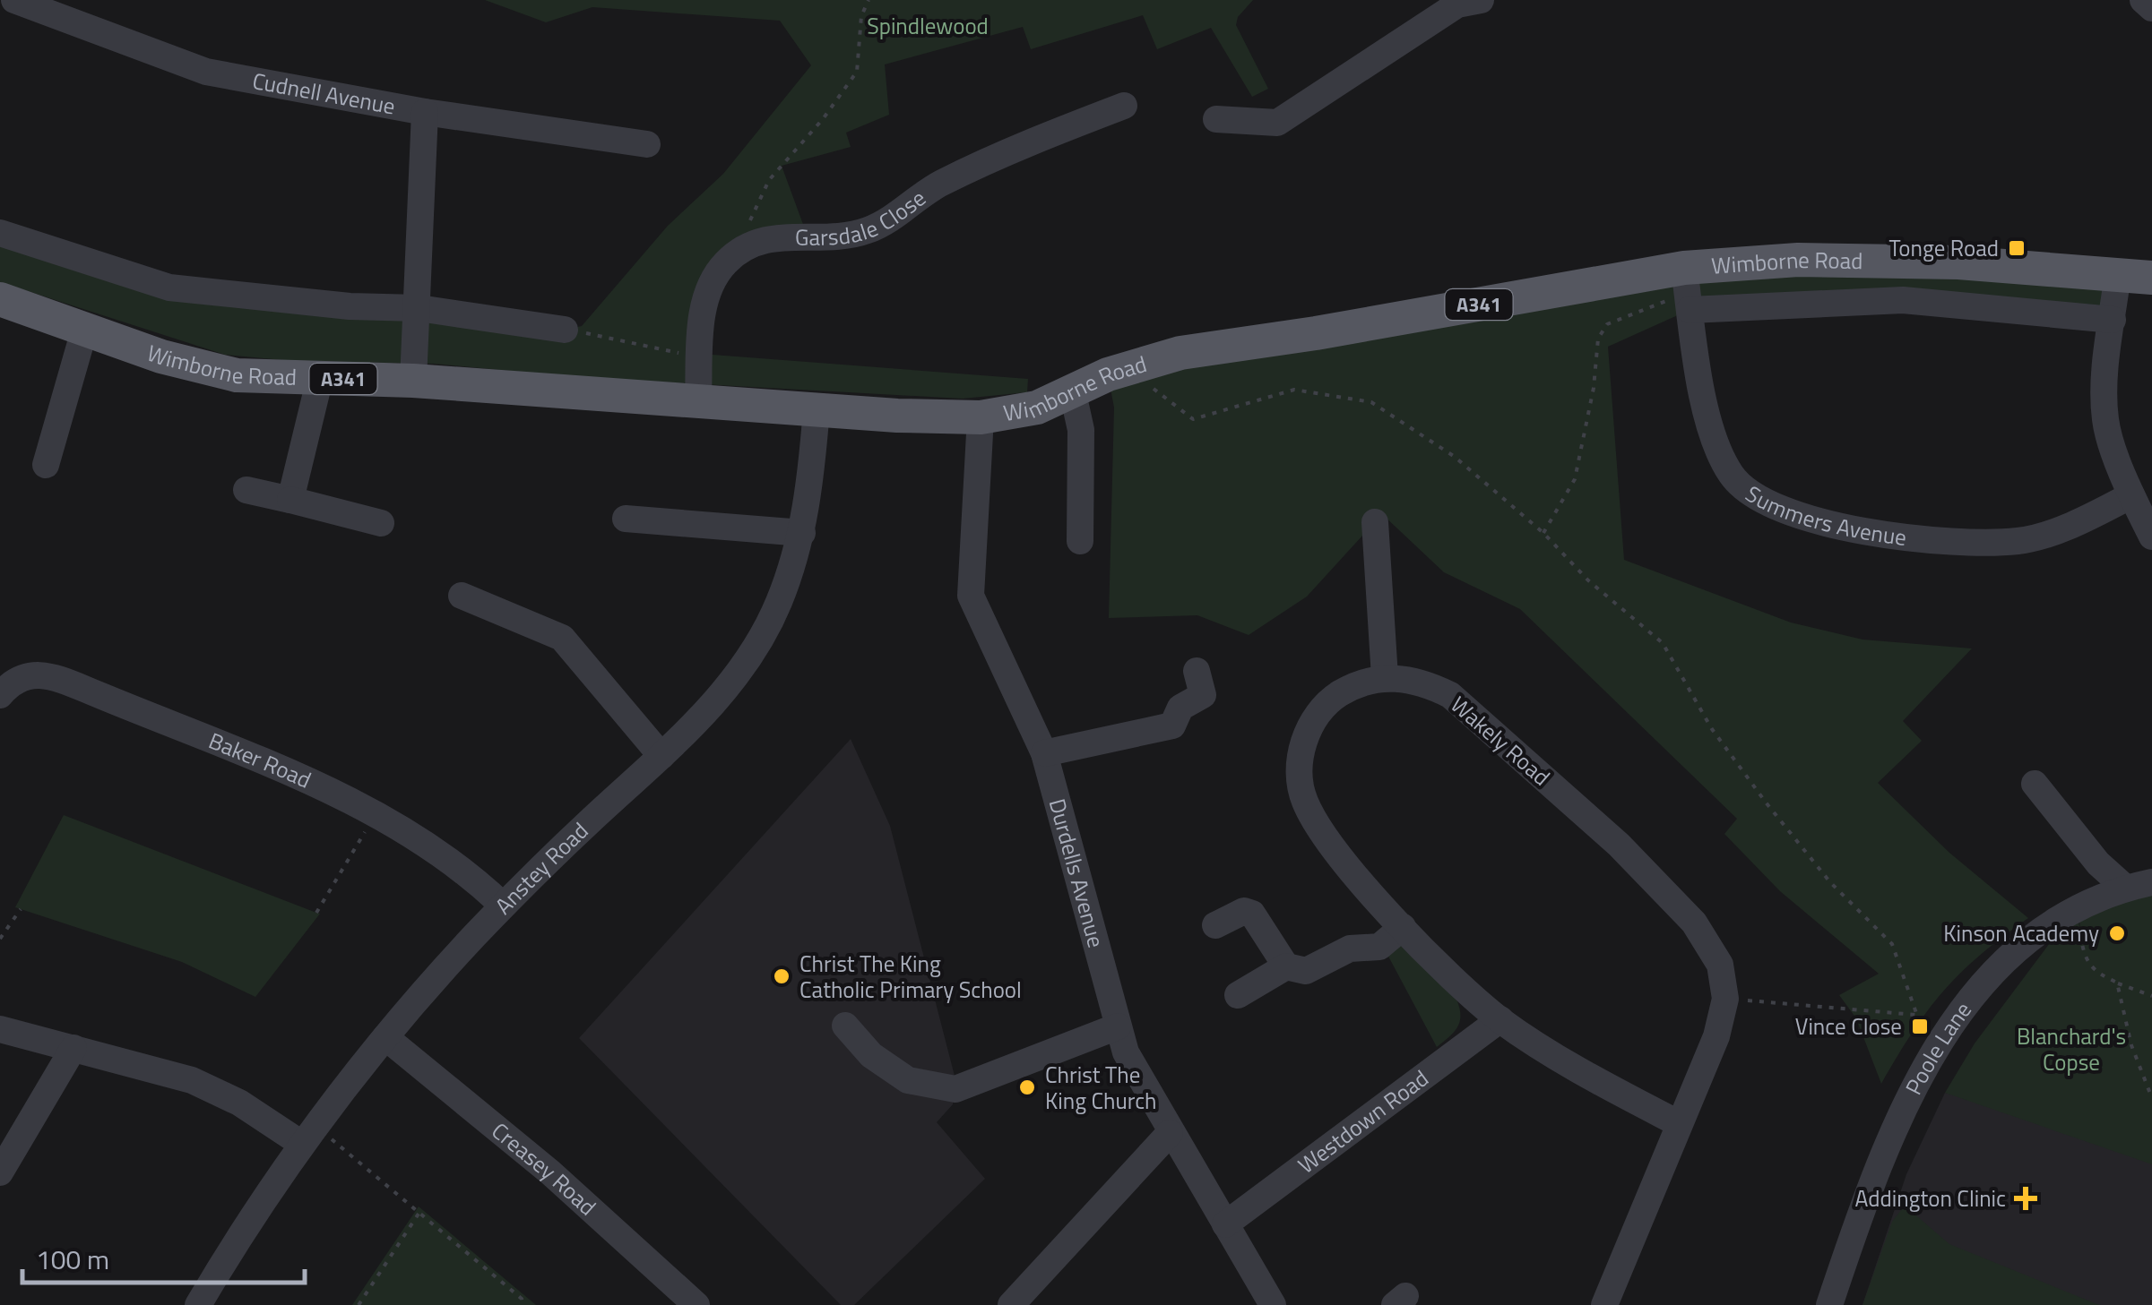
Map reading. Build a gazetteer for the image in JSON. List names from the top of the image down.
{
  "streets": {
    "main road": ["Wimborne Road", "A341"],
    "street": [
      "Cudnell Avenue",
      "Garsdale Close",
      "Summers Avenue",
      "Wakely Road",
      "Baker Road",
      "Anstey Road",
      "Durdells Avenue",
      "Poole Lane",
      "Westdown Road",
      "Creasey Road"
    ]
  },
  "crossings": [
    ["Garsdale Close", "Wimborne Road"],
    ["Wimborne Road", "Summers Avenue"],
    ["Wimborne Road", "Anstey Road"],
    ["Wimborne Road", "Durdells Avenue"],
    ["Baker Road", "Anstey Road"],
    ["Anstey Road", "Creasey Road"],
    ["Durdells Avenue", "Westdown Road"]
  ],
  "parks": ["Spindlewood", "Blanchard's Copse"],
  "places": {
    "transit": ["Tonge Road", "Vince Close"],
    "other": ["Kinson Academy", "Christ The King Catholic Primary School", "Christ The King Church"],
    "health": ["Addington Clinic"]
  },
  "scale_bar": "100 m"
}
